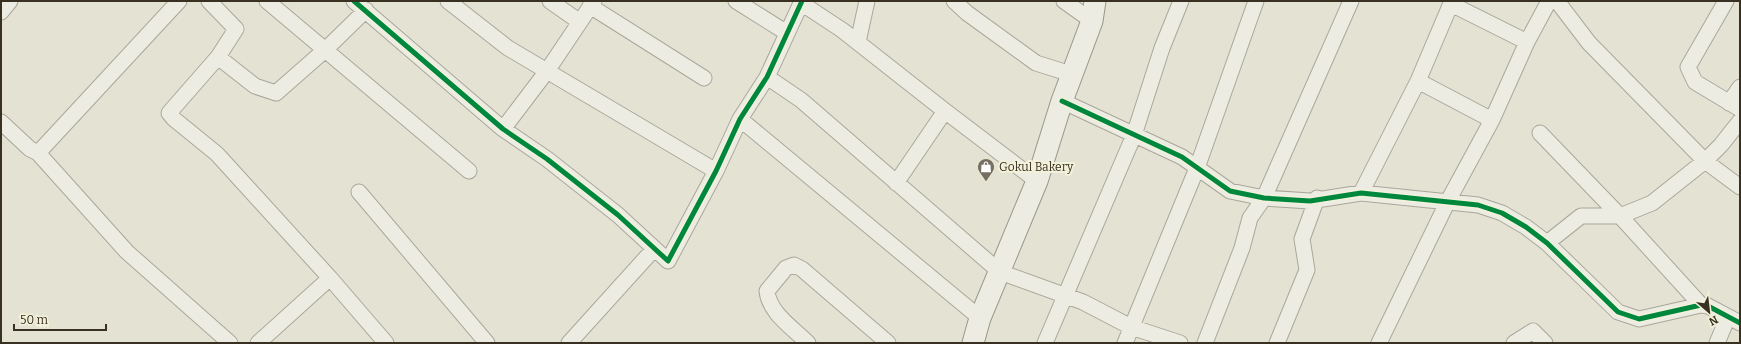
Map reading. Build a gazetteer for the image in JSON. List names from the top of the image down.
{
  "places": {
    "shop": ["Gokul Bakery"]
  },
  "scale_bar": "50 m",
  "north": "bottom right"
}
